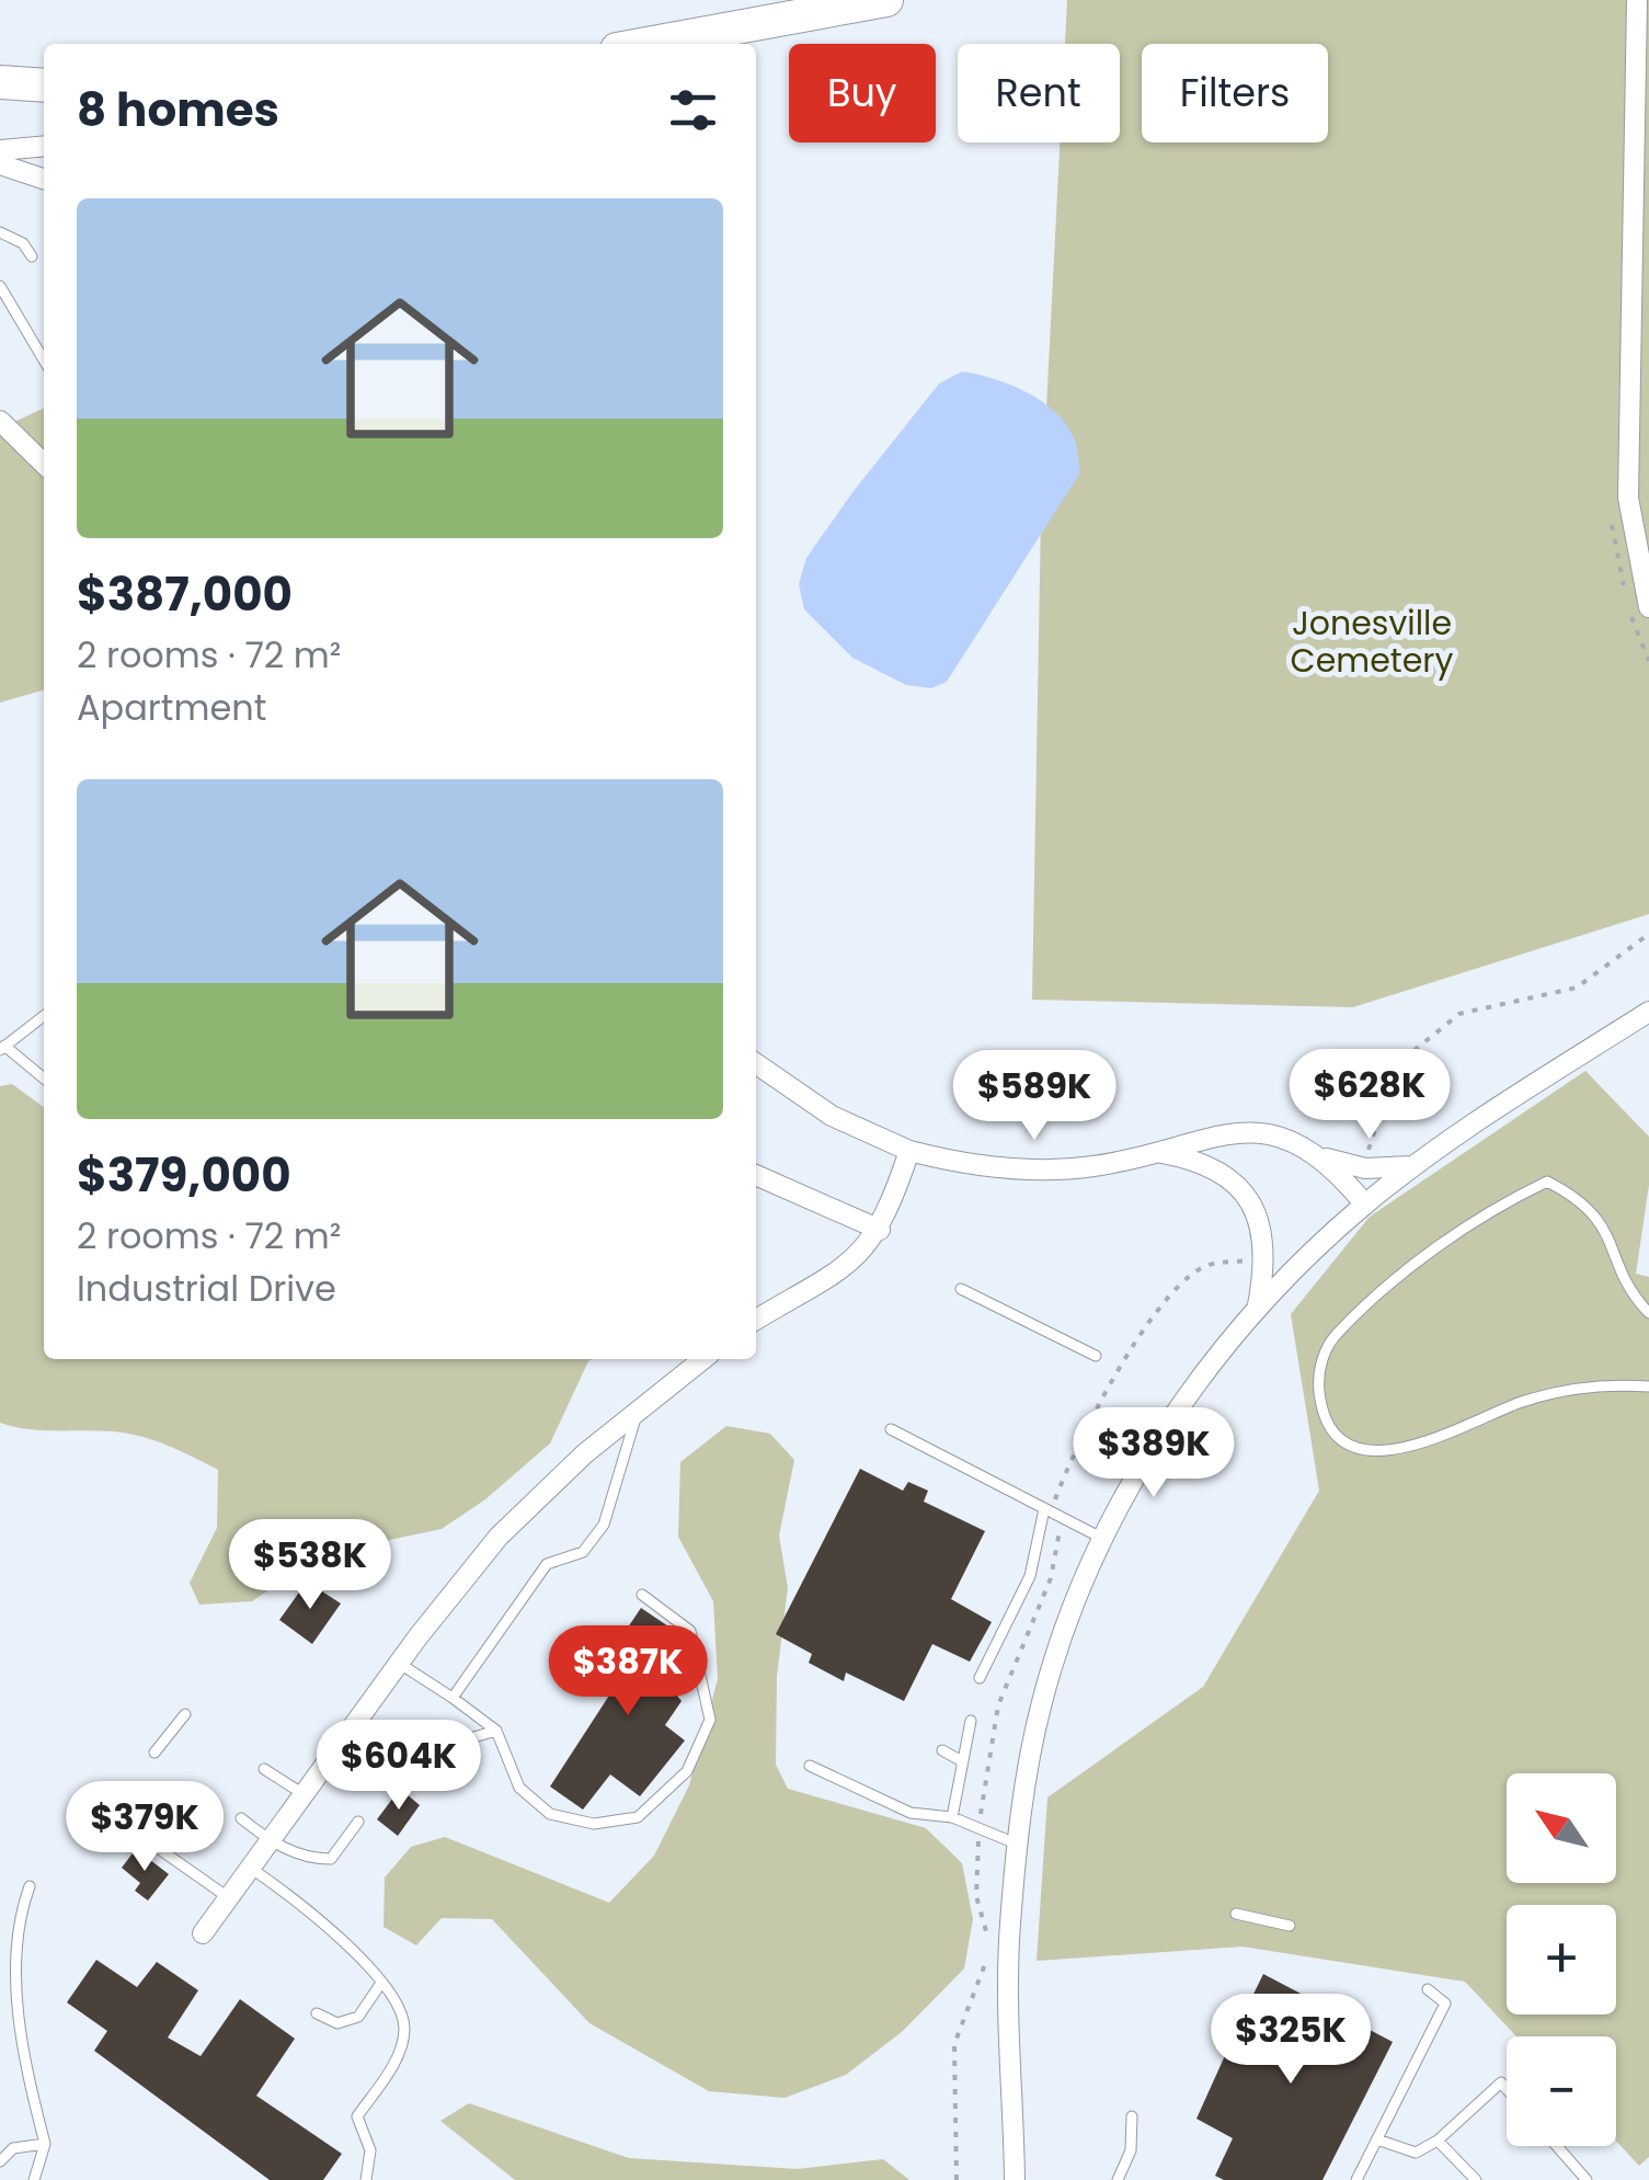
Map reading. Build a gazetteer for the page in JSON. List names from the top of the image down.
{
  "parks": ["Jonesville Cemetery"],
  "north": "top left",
  "page": {
    "chip": ["Buy", "Rent", "Filters"],
    "heading": "8 homes",
    "list": [
      {
        "name": "$387,000",
        "note": "2 rooms · 72 m² · Apartment"
      },
      {
        "name": "$379,000",
        "note": "2 rooms · 72 m² · Industrial Drive"
      }
    ],
    "price": [
      "$628K",
      "$589K",
      "$389K",
      "$538K",
      "$387K",
      "$604K",
      "$379K",
      "$325K"
    ],
    "map_buttons": ["+", "−"]
  }
}
